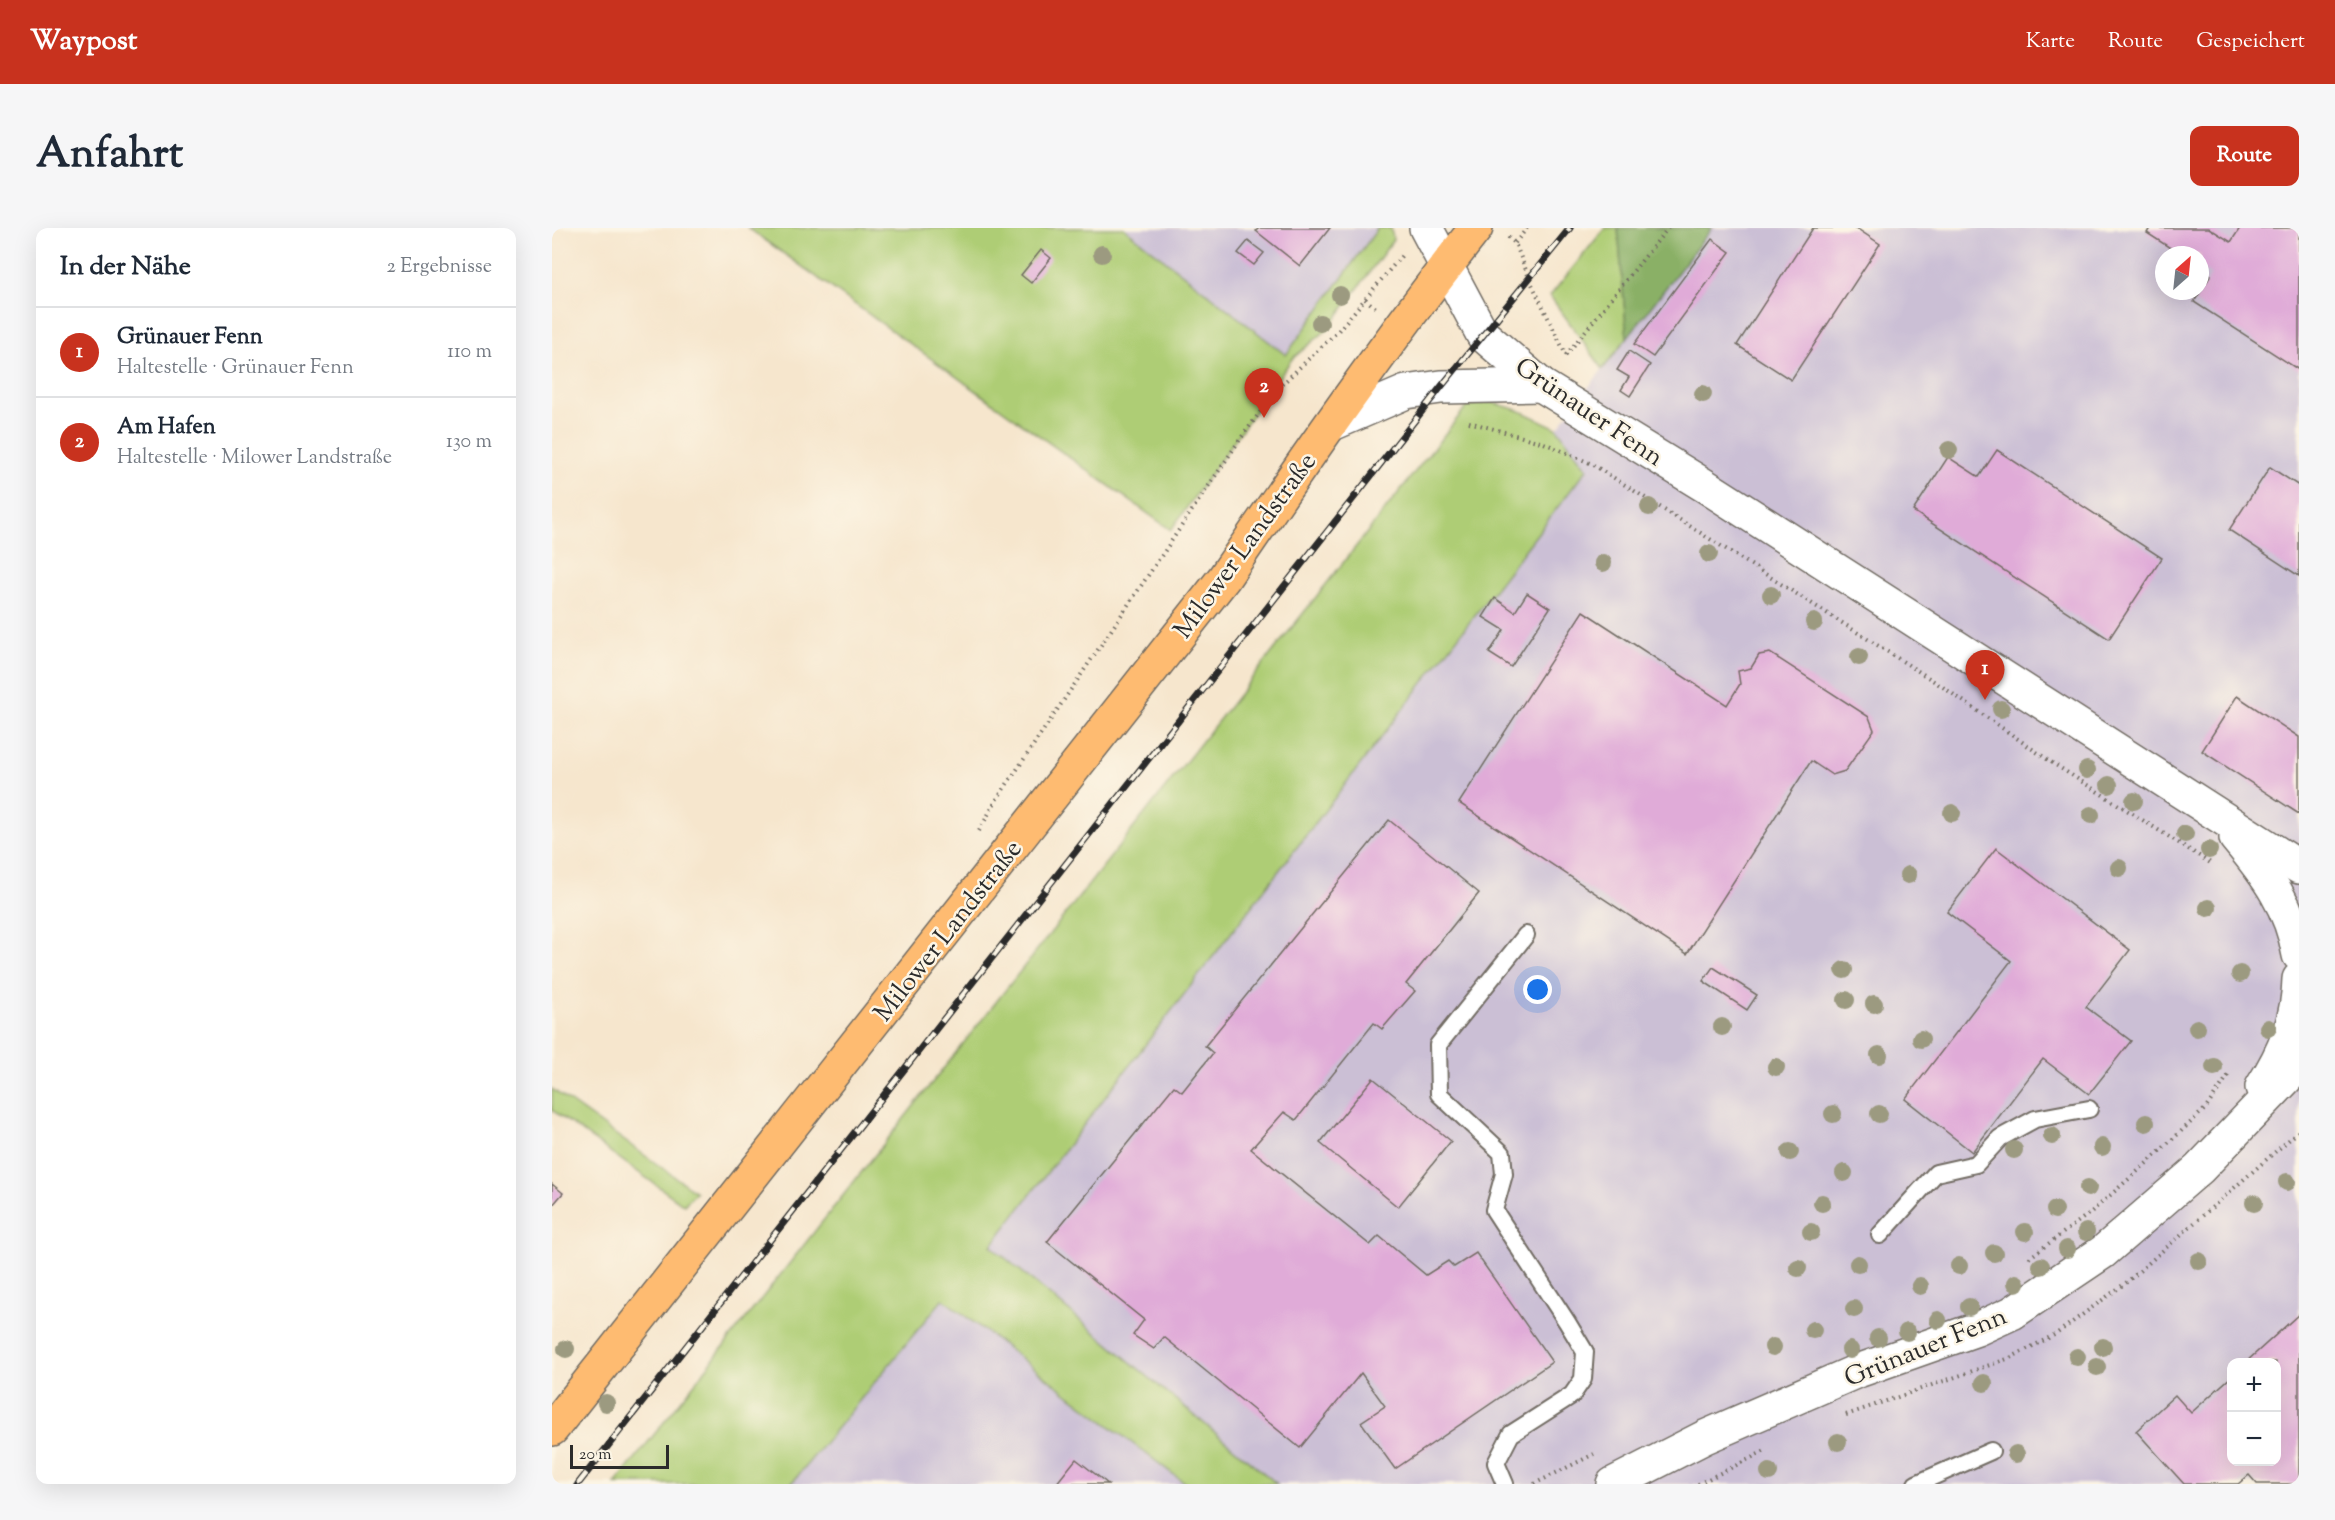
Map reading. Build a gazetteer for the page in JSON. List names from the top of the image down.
{
  "streets": {
    "main road": ["Milower Landstraße"],
    "street": ["Grünauer Fenn"]
  },
  "crossings": [
    ["Grünauer Fenn", "Milower Landstraße"]
  ],
  "scale_bar": "20 m",
  "north": "top right",
  "page": {
    "header": "Waypost",
    "nav": ["Karte", "Route", "Gespeichert"],
    "title": "Anfahrt",
    "buttons": "Route",
    "heading": ["In der Nähe", "2 Ergebnisse"],
    "list": [
      {
        "mark": "1",
        "name": "Grünauer Fenn",
        "note": "Haltestelle · Grünauer Fenn",
        "value": "110 m"
      },
      {
        "mark": "2",
        "name": "Am Hafen",
        "note": "Haltestelle · Milower Landstraße",
        "value": "130 m"
      }
    ],
    "pins": ["2", "1"],
    "map_buttons": ["+", "−"],
    "scale": "20 m"
  }
}
